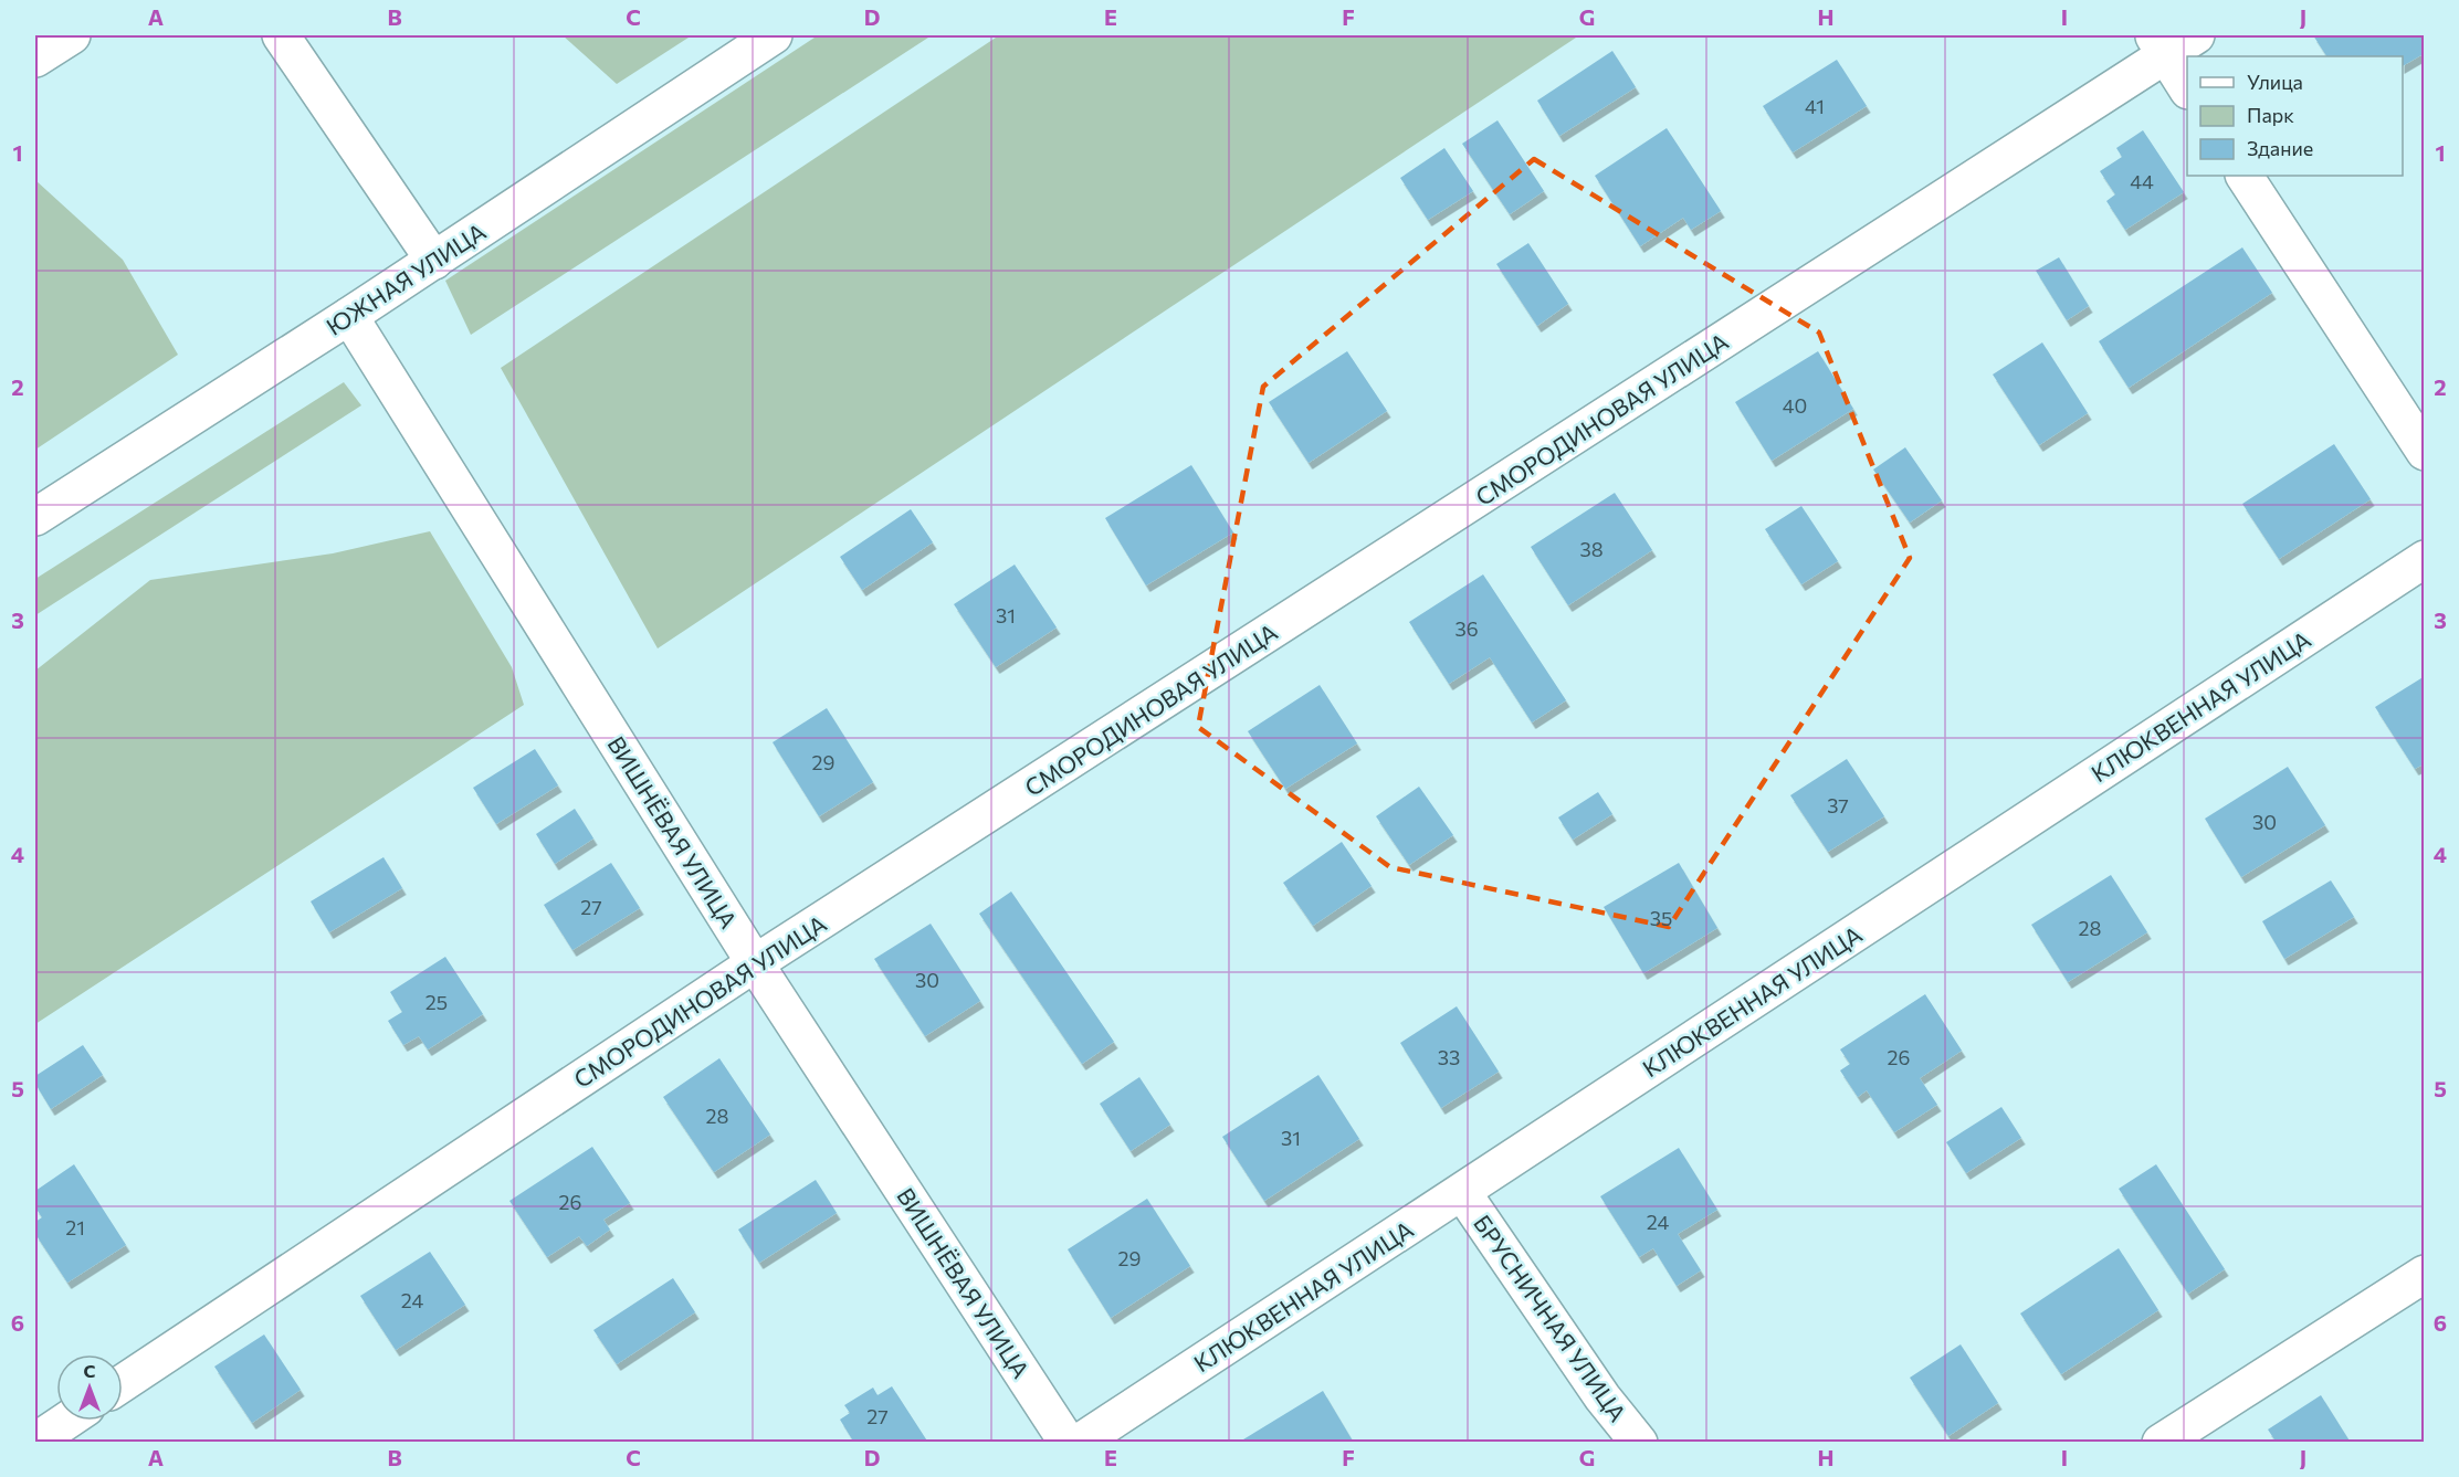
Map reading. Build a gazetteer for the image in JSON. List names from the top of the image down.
{
  "streets": {
    "street": [
      "ЮЖНАЯ УЛИЦА",
      "СМОРОДИНОВАЯ УЛИЦА",
      "КЛЮКВЕННАЯ УЛИЦА",
      "ВИШНЁВАЯ УЛИЦА",
      "БРУСНИЧНАЯ УЛИЦА"
    ]
  },
  "crossings": [
    ["ЮЖНАЯ УЛИЦА", "ВИШНЁВАЯ УЛИЦА"],
    ["СМОРОДИНОВАЯ УЛИЦА", "ВИШНЁВАЯ УЛИЦА"],
    ["КЛЮКВЕННАЯ УЛИЦА", "БРУСНИЧНАЯ УЛИЦА"]
  ],
  "house_numbers": [
    "41",
    "44",
    "40",
    "38",
    "31",
    "36",
    "29",
    "37",
    "30",
    "27",
    "35",
    "28",
    "30",
    "25",
    "33",
    "26",
    "28",
    "31",
    "26",
    "24",
    "21",
    "29",
    "24",
    "27"
  ],
  "legend": ["Улица", "Парк", "Здание"],
  "north": "top",
  "grid": {
    "columns": [
      "A",
      "B",
      "C",
      "D",
      "E",
      "F",
      "G",
      "H",
      "I",
      "J"
    ],
    "rows": [
      "1",
      "2",
      "3",
      "4",
      "5",
      "6"
    ]
  }
}
